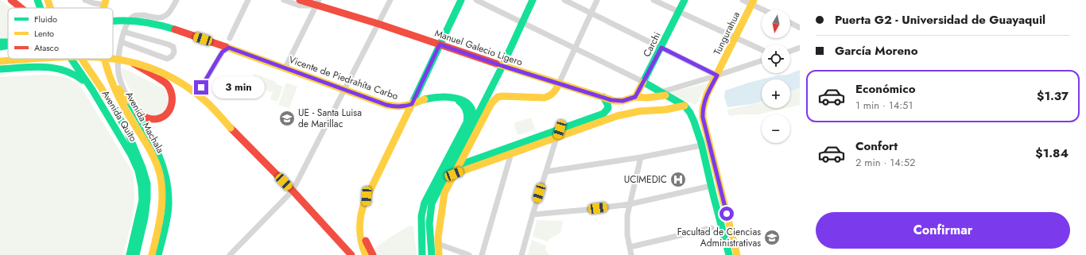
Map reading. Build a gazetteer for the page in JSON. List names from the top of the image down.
{
  "streets": {
    "main road": [
      "Tungurahua",
      "Carchi",
      "Manuel Galecio Ligero",
      "Vicente de Piedrahíta Carbo",
      "Avenida Quito",
      "Avenida Machala"
    ]
  },
  "crossings": [
    ["Carchi", "Manuel Galecio Ligero"]
  ],
  "places": {
    "school or university": ["UE - Santa Luisa de Marillac", "Facultad de Ciencias Administrativas"],
    "hospital": ["UCIMEDIC"]
  },
  "legend": ["Fluido", "Lento", "Atasco"],
  "north": "bottom",
  "page": {
    "banner": ["Puerta G2 - Universidad de Guayaquil", "García Moreno"],
    "map_buttons": ["+", "−"],
    "list": [
      {
        "name": "Económico",
        "note": "1 min · 14:51",
        "value": "$1.37"
      },
      {
        "name": "Confort",
        "note": "2 min · 14:52",
        "value": "$1.84"
      }
    ],
    "bubble": "3 min",
    "buttons": "Confirmar"
  }
}
